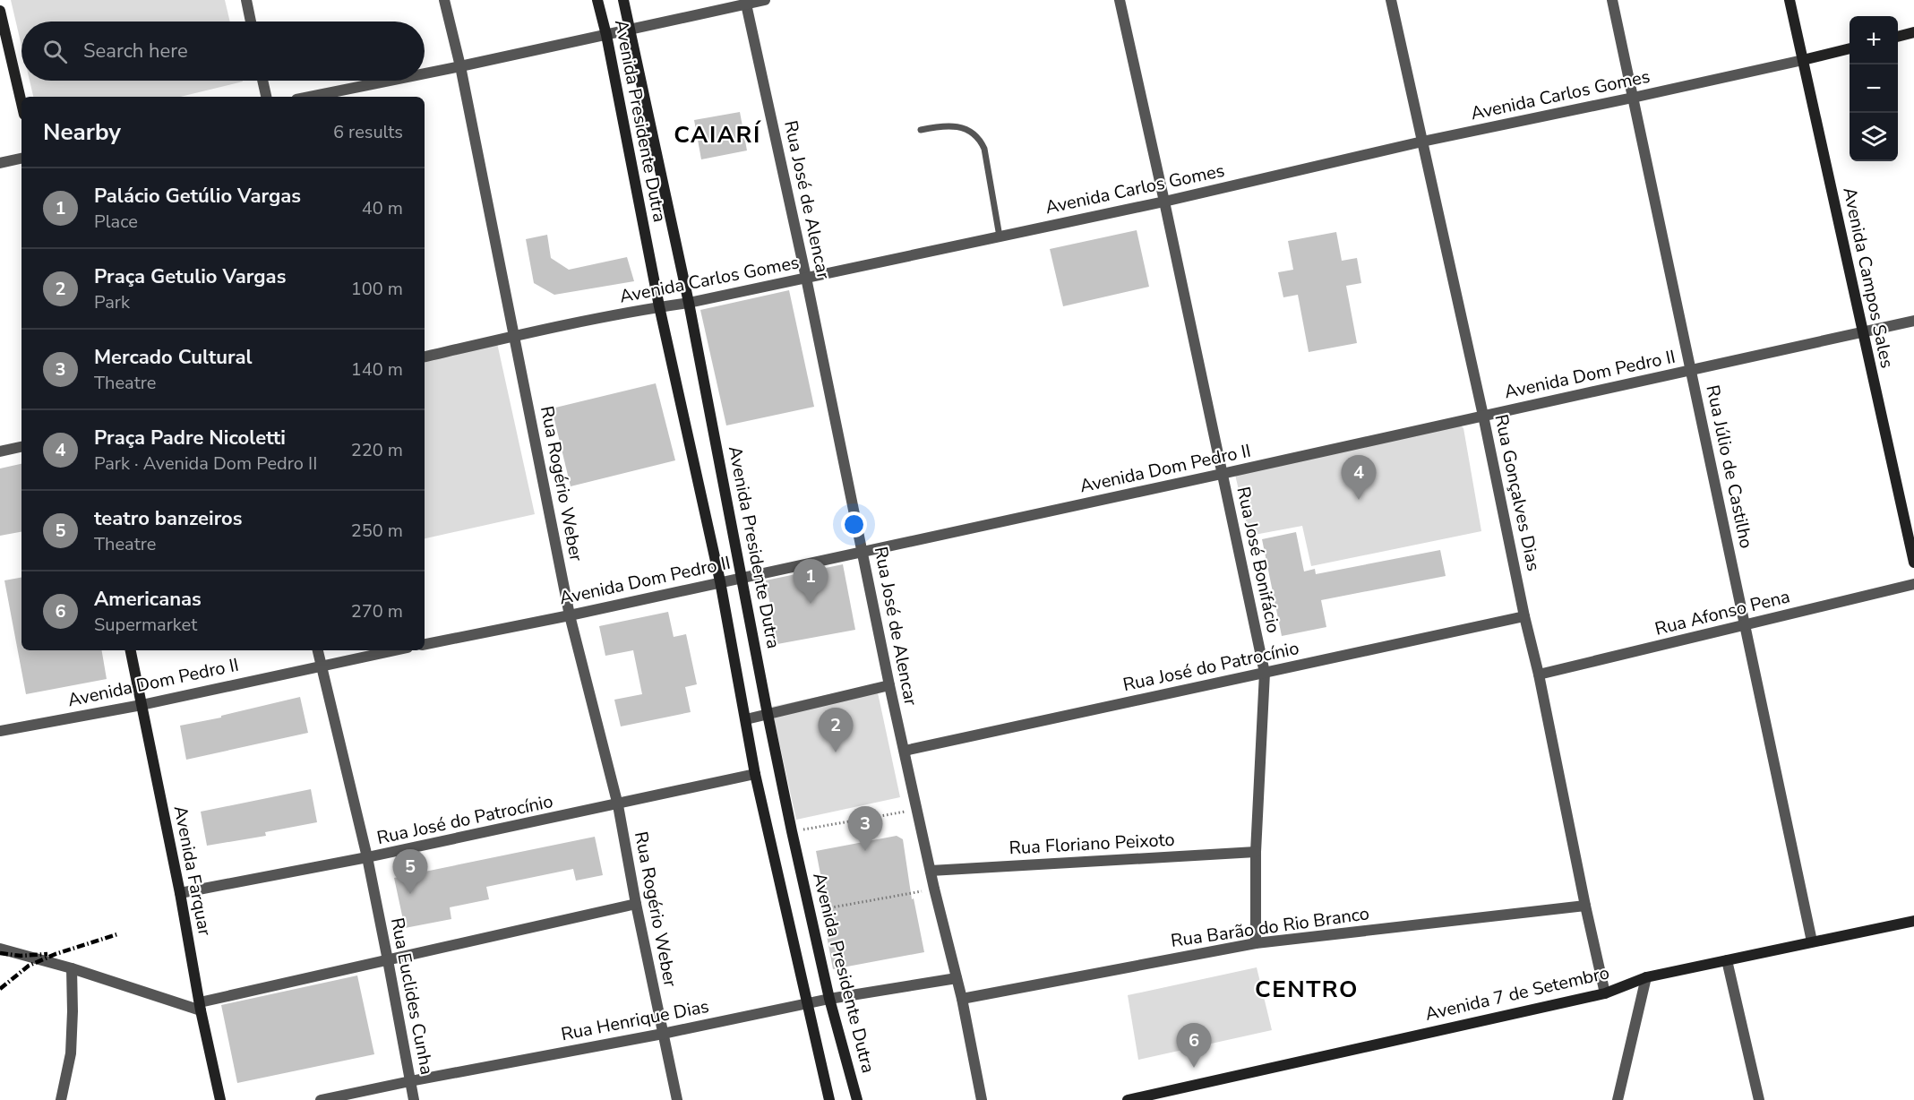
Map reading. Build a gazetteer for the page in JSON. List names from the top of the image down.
{
  "streets": {
    "street": [
      "Avenida Carlos Gomes",
      "Avenida Presidente Dutra",
      "Rua José de Alencar",
      "Avenida Campos Sales",
      "Avenida Dom Pedro II",
      "Rua Júlio de Castilho",
      "Rua Rogério Weber",
      "Rua Gonçalves Dias",
      "Rua José Bonifácio",
      "Rua Afonso Pena",
      "Rua José do Patrocínio",
      "Rua Floriano Peixoto",
      "Avenida Farquar",
      "Rua Barão do Rio Branco",
      "Avenida 7 de Setembro",
      "Rua Euclides Cunha",
      "Rua Henrique Dias"
    ]
  },
  "crossings": [
    ["Avenida Carlos Gomes", "Avenida Presidente Dutra"],
    ["Avenida Carlos Gomes", "Rua José de Alencar"],
    ["Avenida Carlos Gomes", "Avenida Campos Sales"],
    ["Avenida Carlos Gomes", "Rua Júlio de Castilho"],
    ["Avenida Carlos Gomes", "Rua Rogério Weber"],
    ["Avenida Carlos Gomes", "Rua Gonçalves Dias"],
    ["Avenida Carlos Gomes", "Rua José Bonifácio"],
    ["Avenida Presidente Dutra", "Avenida Dom Pedro II"],
    ["Avenida Presidente Dutra", "Rua José do Patrocínio"],
    ["Avenida Presidente Dutra", "Rua Henrique Dias"],
    ["Rua José de Alencar", "Avenida Dom Pedro II"],
    ["Rua José de Alencar", "Rua José do Patrocínio"],
    ["Rua José de Alencar", "Rua Floriano Peixoto"],
    ["Rua José de Alencar", "Rua Barão do Rio Branco"],
    ["Rua José de Alencar", "Rua Henrique Dias"],
    ["Avenida Campos Sales", "Avenida Dom Pedro II"],
    ["Avenida Dom Pedro II", "Rua Júlio de Castilho"],
    ["Avenida Dom Pedro II", "Rua Rogério Weber"],
    ["Avenida Dom Pedro II", "Rua Gonçalves Dias"],
    ["Avenida Dom Pedro II", "Rua José Bonifácio"],
    ["Avenida Dom Pedro II", "Avenida Farquar"],
    ["Avenida Dom Pedro II", "Rua Euclides Cunha"],
    ["Rua Júlio de Castilho", "Rua Afonso Pena"],
    ["Rua Júlio de Castilho", "Avenida 7 de Setembro"],
    ["Rua Rogério Weber", "Rua José do Patrocínio"],
    ["Rua Rogério Weber", "Rua Henrique Dias"],
    ["Rua Gonçalves Dias", "Rua Afonso Pena"],
    ["Rua Gonçalves Dias", "Rua José do Patrocínio"],
    ["Rua Gonçalves Dias", "Rua Barão do Rio Branco"],
    ["Rua Gonçalves Dias", "Avenida 7 de Setembro"],
    ["Rua José Bonifácio", "Rua José do Patrocínio"],
    ["Rua José Bonifácio", "Rua Floriano Peixoto"],
    ["Rua José Bonifácio", "Rua Barão do Rio Branco"],
    ["Rua José do Patrocínio", "Avenida Farquar"],
    ["Rua José do Patrocínio", "Rua Euclides Cunha"],
    ["Rua Euclides Cunha", "Rua Henrique Dias"]
  ],
  "districts": ["CAIARÍ", "CENTRO"],
  "page": {
    "map_buttons": ["+", "−"],
    "search": "Search here",
    "heading": ["Nearby", "6 results"],
    "list": [
      {
        "mark": "1",
        "name": "Palácio Getúlio Vargas",
        "note": "Place",
        "value": "40 m"
      },
      {
        "mark": "2",
        "name": "Praça Getulio Vargas",
        "note": "Park",
        "value": "100 m"
      },
      {
        "mark": "3",
        "name": "Mercado Cultural",
        "note": "Theatre",
        "value": "140 m"
      },
      {
        "mark": "4",
        "name": "Praça Padre Nicoletti",
        "note": "Park · Avenida Dom Pedro II",
        "value": "220 m"
      },
      {
        "mark": "5",
        "name": "teatro banzeiros",
        "note": "Theatre",
        "value": "250 m"
      },
      {
        "mark": "6",
        "name": "Americanas",
        "note": "Supermarket",
        "value": "270 m"
      }
    ],
    "pins": [
      "4",
      "1",
      "2",
      "3",
      "5",
      "6"
    ]
  }
}
